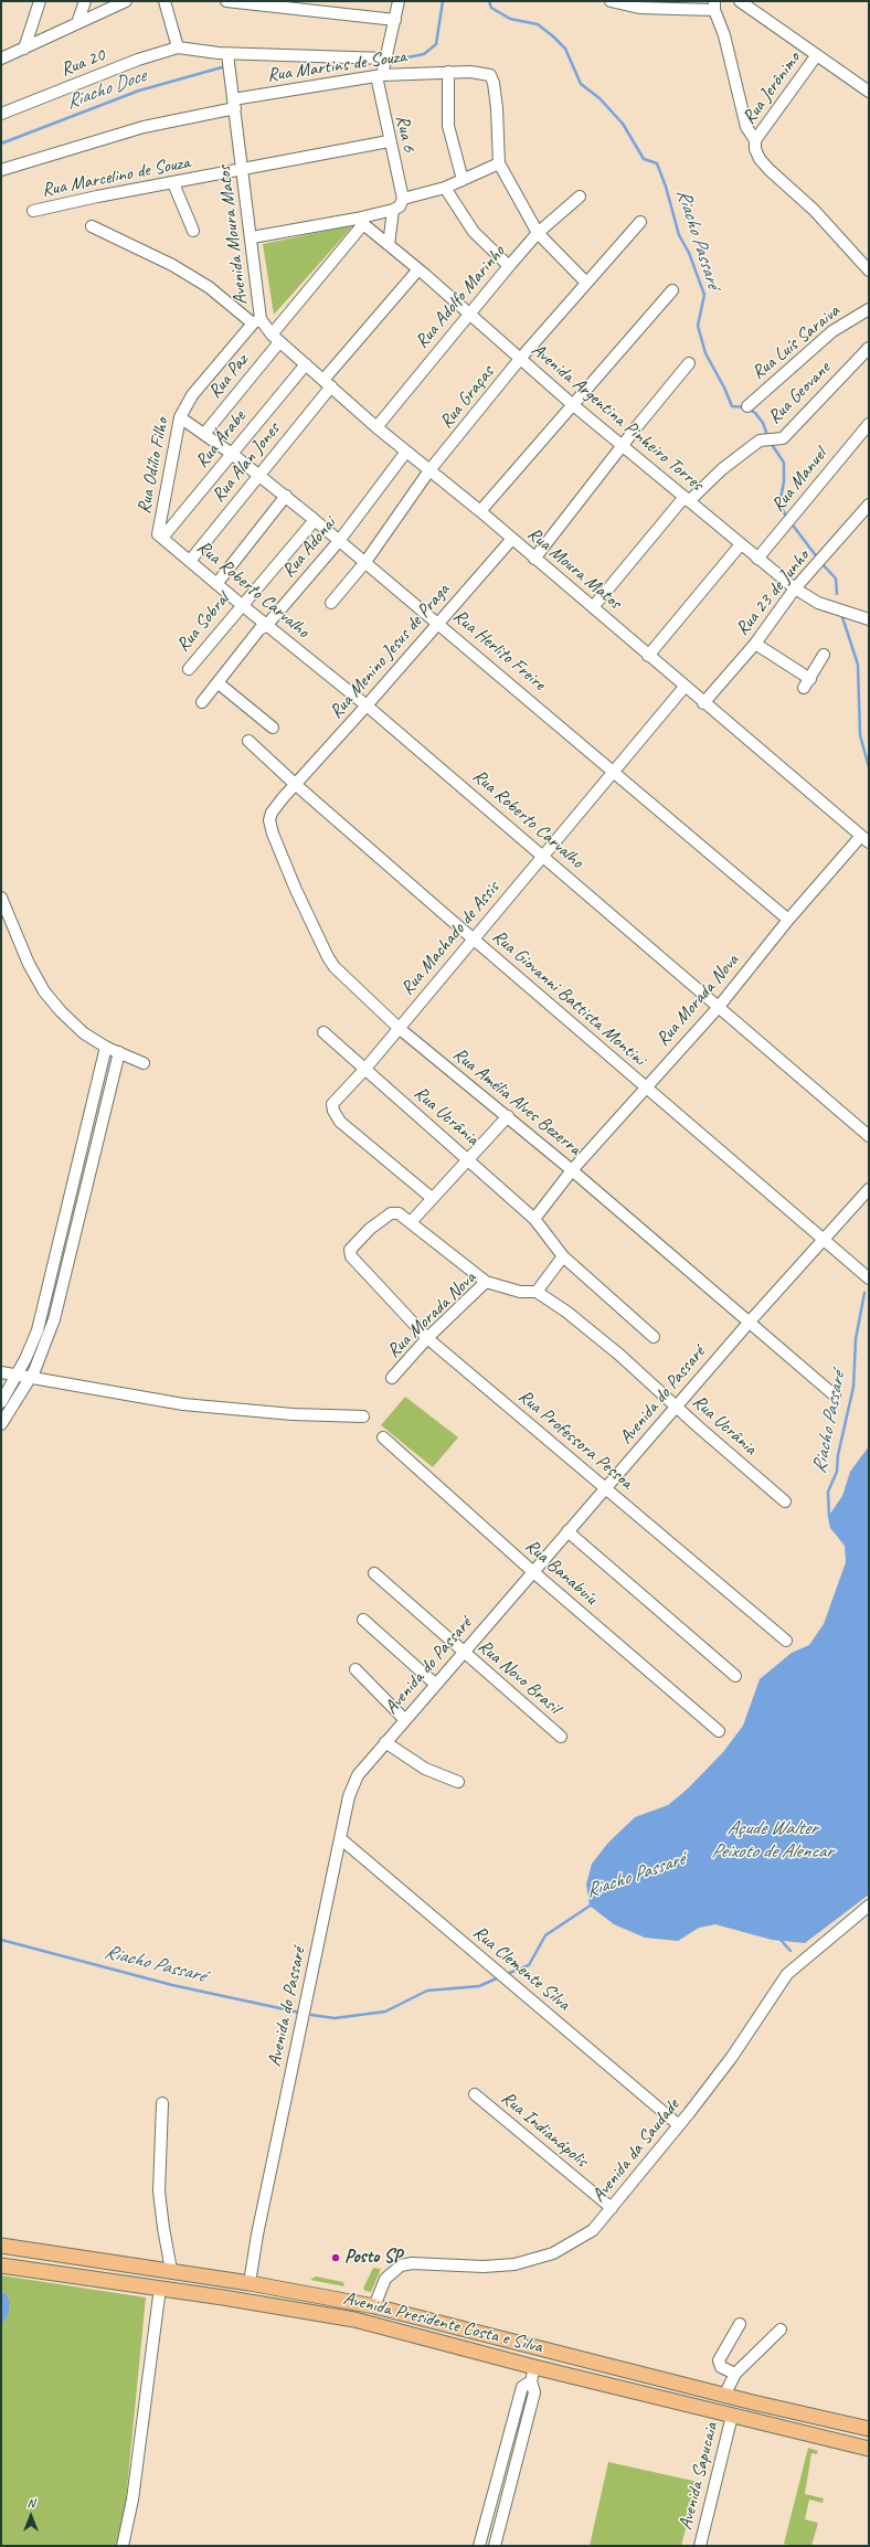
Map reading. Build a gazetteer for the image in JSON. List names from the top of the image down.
{
  "streets": {
    "main road": ["Avenida Presidente Costa e Silva"],
    "street": [
      "Rua 20",
      "Rua Martins de Souza",
      "Rua Jerônimo",
      "Rua 6",
      "Rua Marcelino de Souza",
      "Avenida Moura Matos",
      "Rua Adolfo Marinho",
      "Rua Luís Saraiva",
      "Rua Paz",
      "Rua Geovane",
      "Rua Graças",
      "Avenida Argentina Pinheiro Torres",
      "Rua Árabe",
      "Rua Alan Jones",
      "Rua Odílio Filho",
      "Rua Manuel",
      "Rua Adonai",
      "Rua Moura Matos",
      "Rua Roberto Carvalho",
      "Rua 23 de Junho",
      "Rua Sobral",
      "Rua Herlito Freire",
      "Rua Menino Jesus de Praga",
      "Rua Machado de Assis",
      "Rua Giovanni Battista Montini",
      "Rua Morada Nova",
      "Rua Amélia Alves Bezerra",
      "Rua Ucrânia",
      "Avenida do Passaré",
      "Rua Professora Pessoa",
      "Rua Banabuíu",
      "Rua Novo Brasil",
      "Rua Clemente Silva",
      "Rua Indianápolis",
      "Avenida da Saudade",
      "Avenida Sapucaia"
    ]
  },
  "crossings": [
    ["Rua Martins de Souza", "Rua 6"],
    ["Rua Martins de Souza", "Avenida Moura Matos"],
    ["Rua 6", "Rua Marcelino de Souza"],
    ["Rua Marcelino de Souza", "Avenida Moura Matos"],
    ["Avenida Moura Matos", "Rua Odílio Filho"],
    ["Avenida Moura Matos", "Rua Moura Matos"],
    ["Rua Adolfo Marinho", "Avenida Argentina Pinheiro Torres"],
    ["Rua Adolfo Marinho", "Rua Moura Matos"],
    ["Rua Paz", "Avenida Argentina Pinheiro Torres"],
    ["Rua Paz", "Rua Moura Matos"],
    ["Rua Paz", "Rua Herlito Freire"],
    ["Rua Geovane", "Avenida Argentina Pinheiro Torres"],
    ["Rua Geovane", "Rua Moura Matos"],
    ["Rua Graças", "Avenida Argentina Pinheiro Torres"],
    ["Rua Graças", "Rua Moura Matos"],
    ["Rua Graças", "Rua Herlito Freire"],
    ["Avenida Argentina Pinheiro Torres", "Rua Alan Jones"],
    ["Avenida Argentina Pinheiro Torres", "Rua Manuel"],
    ["Avenida Argentina Pinheiro Torres", "Rua 23 de Junho"],
    ["Rua Árabe", "Rua Odílio Filho"],
    ["Rua Árabe", "Rua Moura Matos"],
    ["Rua Árabe", "Rua Roberto Carvalho"],
    ["Rua Árabe", "Rua Herlito Freire"],
    ["Rua Alan Jones", "Rua Moura Matos"],
    ["Rua Alan Jones", "Rua Roberto Carvalho"],
    ["Rua Alan Jones", "Rua Herlito Freire"],
    ["Rua Odílio Filho", "Rua Moura Matos"],
    ["Rua Odílio Filho", "Rua Roberto Carvalho"],
    ["Rua Odílio Filho", "Rua Herlito Freire"],
    ["Rua Adonai", "Rua Moura Matos"],
    ["Rua Adonai", "Rua Roberto Carvalho"],
    ["Rua Adonai", "Rua Herlito Freire"],
    ["Rua Moura Matos", "Rua 23 de Junho"],
    ["Rua Moura Matos", "Rua Menino Jesus de Praga"],
    ["Rua Moura Matos", "Rua Machado de Assis"],
    ["Rua Moura Matos", "Rua Morada Nova"],
    ["Rua Roberto Carvalho", "Rua Sobral"],
    ["Rua Roberto Carvalho", "Rua Menino Jesus de Praga"],
    ["Rua Roberto Carvalho", "Rua Machado de Assis"],
    ["Rua Roberto Carvalho", "Rua Morada Nova"],
    ["Rua Sobral", "Rua Herlito Freire"],
    ["Rua Herlito Freire", "Rua Menino Jesus de Praga"],
    ["Rua Herlito Freire", "Rua Machado de Assis"],
    ["Rua Herlito Freire", "Rua Morada Nova"],
    ["Rua Menino Jesus de Praga", "Rua Giovanni Battista Montini"],
    ["Rua Menino Jesus de Praga", "Rua Amélia Alves Bezerra"],
    ["Rua Machado de Assis", "Rua Giovanni Battista Montini"],
    ["Rua Machado de Assis", "Rua Amélia Alves Bezerra"],
    ["Rua Machado de Assis", "Rua Ucrânia"],
    ["Rua Giovanni Battista Montini", "Rua Morada Nova"],
    ["Rua Giovanni Battista Montini", "Rua Amélia Alves Bezerra"],
    ["Rua Giovanni Battista Montini", "Avenida do Passaré"],
    ["Rua Morada Nova", "Rua Amélia Alves Bezerra"],
    ["Rua Morada Nova", "Rua Ucrânia"],
    ["Rua Morada Nova", "Rua Professora Pessoa"],
    ["Rua Amélia Alves Bezerra", "Avenida do Passaré"],
    ["Rua Ucrânia", "Avenida do Passaré"],
    ["Avenida do Passaré", "Rua Professora Pessoa"],
    ["Avenida do Passaré", "Rua Banabuíu"],
    ["Avenida do Passaré", "Rua Novo Brasil"],
    ["Avenida do Passaré", "Rua Clemente Silva"],
    ["Avenida do Passaré", "Avenida Presidente Costa e Silva"],
    ["Rua Clemente Silva", "Avenida da Saudade"],
    ["Rua Indianápolis", "Avenida da Saudade"],
    ["Avenida da Saudade", "Avenida Presidente Costa e Silva"],
    ["Avenida Presidente Costa e Silva", "Avenida Sapucaia"]
  ],
  "water": ["Riacho Doce", "Riacho Passaré", "Açude Walter Peixoto de Alencar"],
  "places": ["Posto SP"],
  "north": "top"
}
